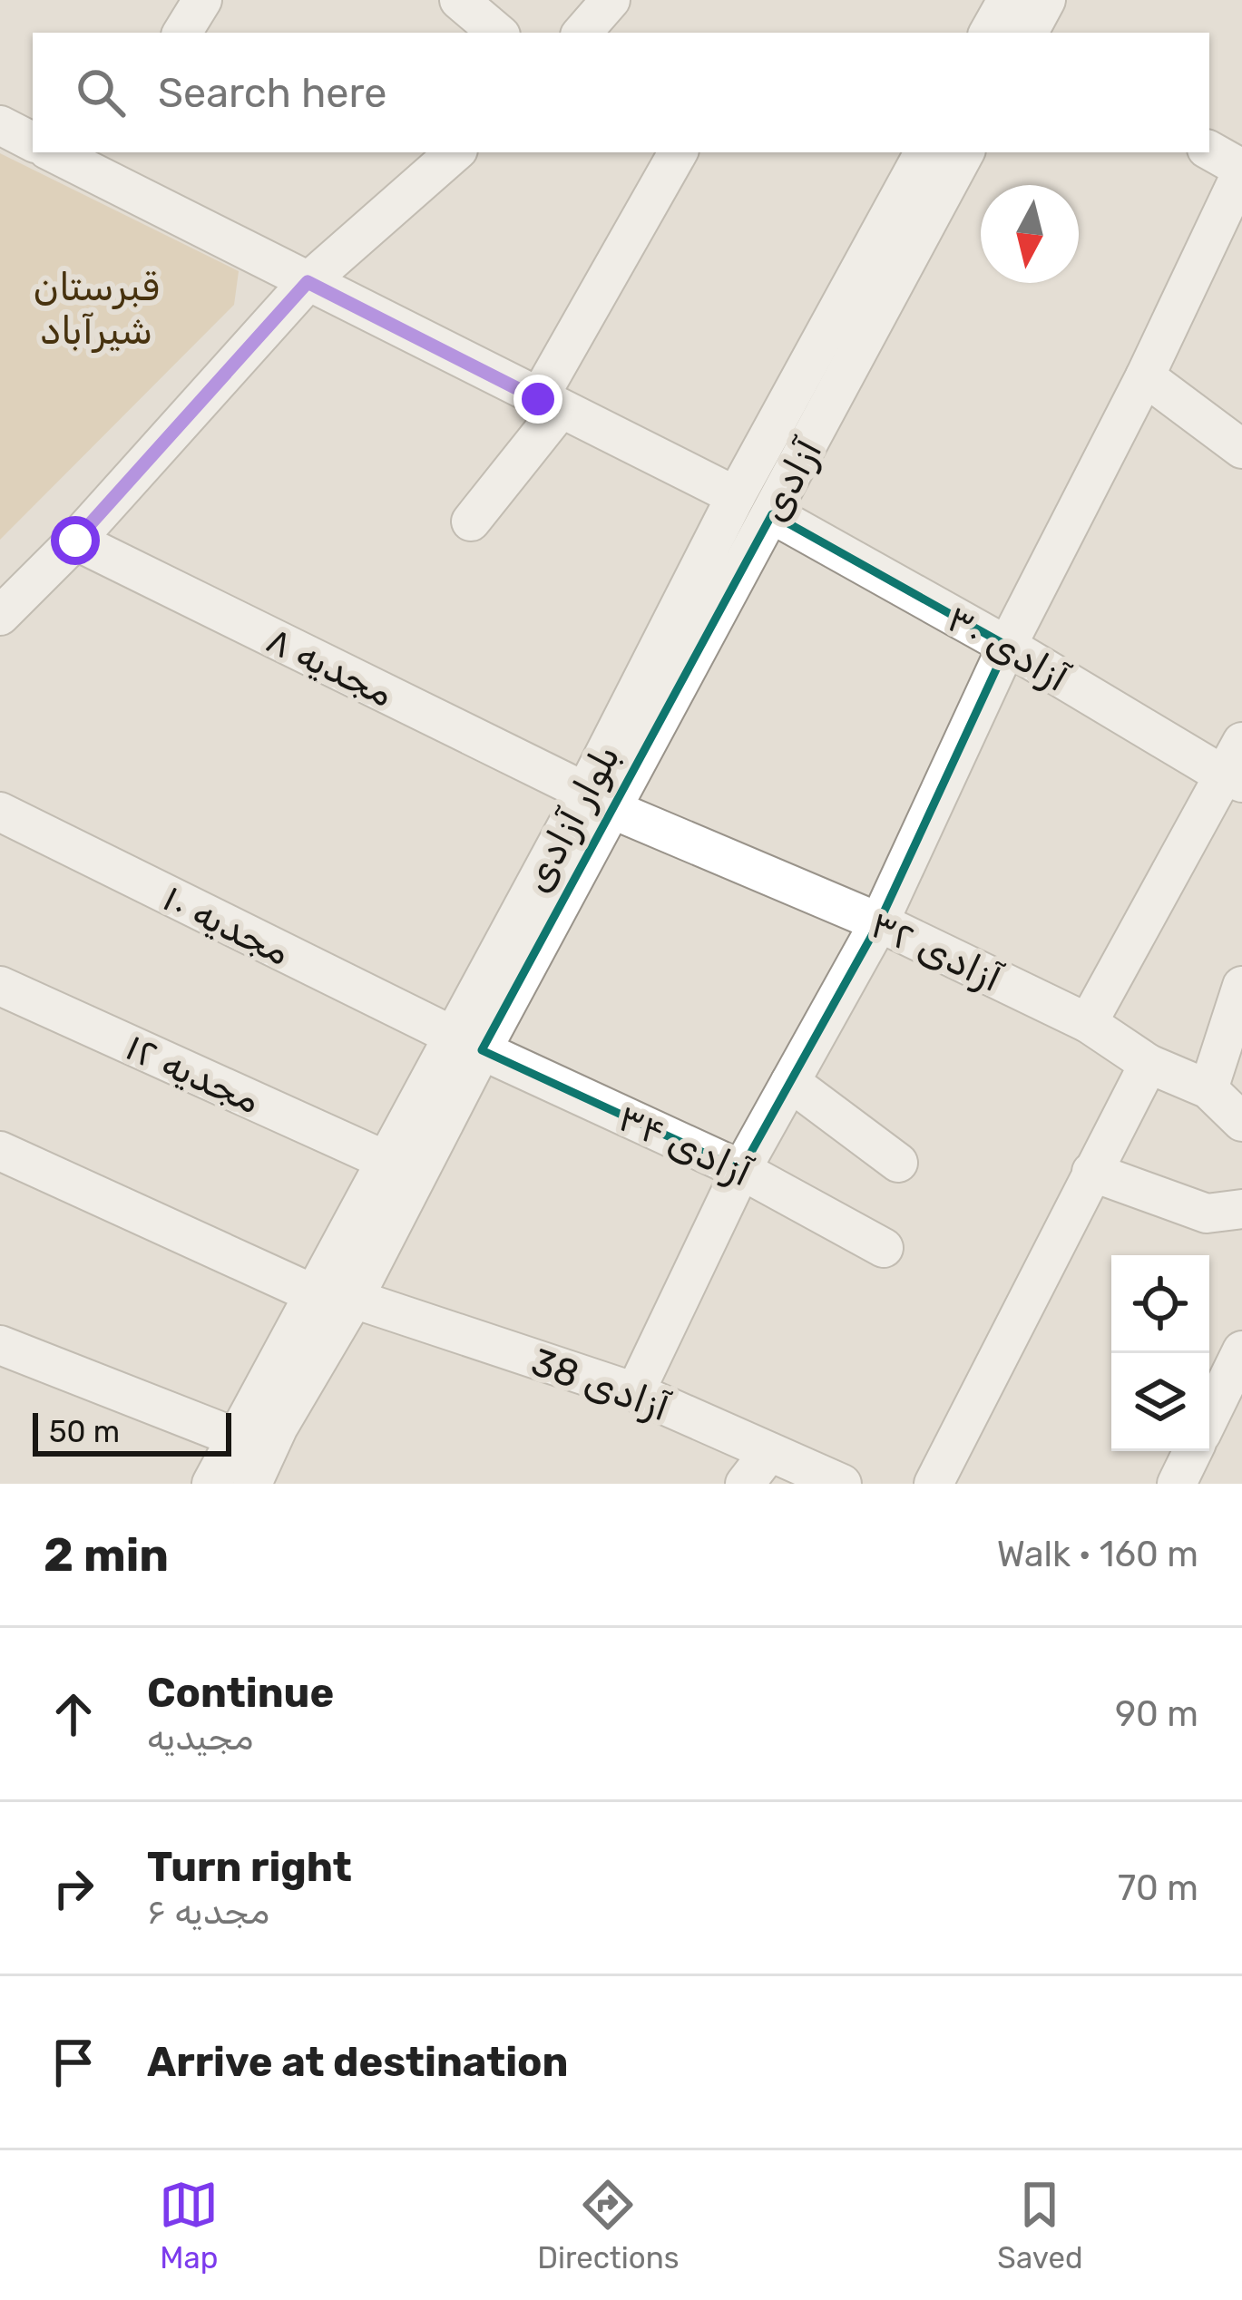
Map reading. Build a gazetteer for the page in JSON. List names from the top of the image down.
{
  "streets": {
    "street": [
      "آزادی",
      "آزادی ۳۰",
      "مجدیه ۸",
      "بلوار آزادی",
      "مجدیه ۱۰",
      "آزادی ۳۲",
      "مجدیه ۱۲",
      "آزادی ۳۴",
      "آزادی 38"
    ]
  },
  "crossings": [
    ["آزادی", "آزادی ۳۰"],
    ["آزادی", "مجدیه ۸"],
    ["آزادی", "بلوار آزادی"],
    ["آزادی", "آزادی ۳۲"],
    ["مجدیه ۸", "بلوار آزادی"],
    ["مجدیه ۸", "آزادی ۳۲"],
    ["بلوار آزادی", "مجدیه ۱۰"],
    ["بلوار آزادی", "آزادی ۳۲"],
    ["بلوار آزادی", "مجدیه ۱۲"],
    ["بلوار آزادی", "آزادی ۳۴"],
    ["بلوار آزادی", "آزادی 38"],
    ["مجدیه ۱۰", "آزادی ۳۴"]
  ],
  "parks": ["قبرستان شیرآباد"],
  "scale_bar": "50 m",
  "north": "bottom",
  "page": {
    "search": "Search here",
    "scale": "50 m",
    "heading": ["2 min", "Walk · 160 m"],
    "list": [
      ["Continue", "مجیدیه", "90 m"],
      ["Turn right", "مجدیه ۶", "70 m"],
      "Arrive at destination"
    ],
    "nav": ["Map", "Directions", "Saved"]
  }
}
